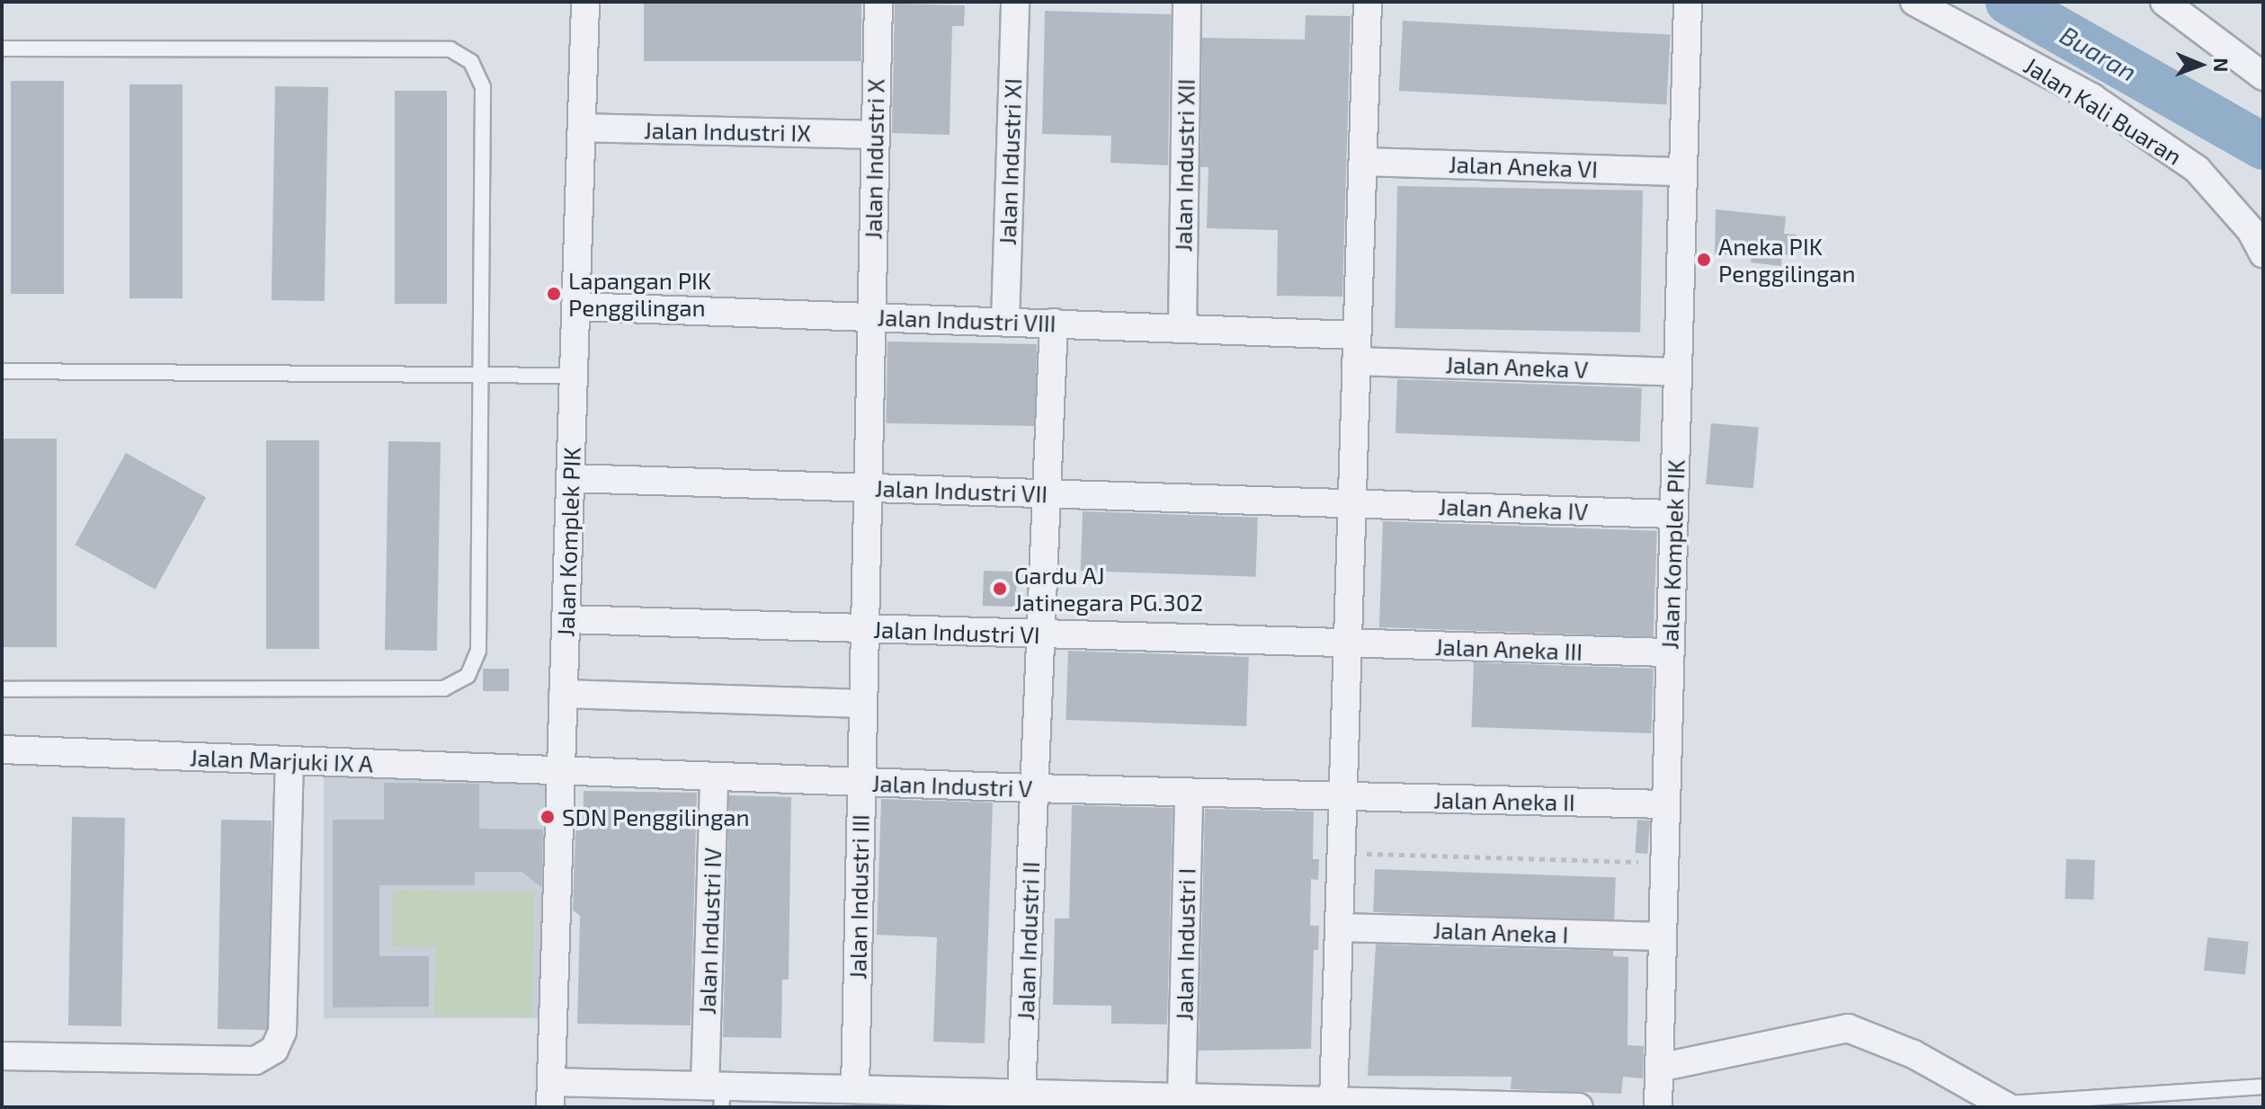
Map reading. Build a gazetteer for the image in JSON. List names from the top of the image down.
{
  "streets": {
    "street": [
      "Jalan Kali Buaran",
      "Jalan Industri IX",
      "Jalan Industri X",
      "Jalan Industri XI",
      "Jalan Industri XII",
      "Jalan Aneka VI",
      "Jalan Industri VIII",
      "Jalan Aneka V",
      "Jalan Industri VII",
      "Jalan Aneka IV",
      "Jalan Komplek PIK",
      "Jalan Industri VI",
      "Jalan Aneka III",
      "Jalan Marjuki IX A",
      "Jalan Industri V",
      "Jalan Aneka II",
      "Jalan Industri III",
      "Jalan Industri IV",
      "Jalan Aneka I",
      "Jalan Industri II",
      "Jalan Industri I"
    ]
  },
  "crossings": [
    ["Jalan Industri IX", "Jalan Industri X"],
    ["Jalan Industri IX", "Jalan Komplek PIK"],
    ["Jalan Industri X", "Jalan Industri VIII"],
    ["Jalan Industri X", "Jalan Industri III"],
    ["Jalan Industri XI", "Jalan Industri VIII"],
    ["Jalan Industri XII", "Jalan Industri VIII"],
    ["Jalan Aneka VI", "Jalan Komplek PIK"],
    ["Jalan Industri VIII", "Jalan Aneka V"],
    ["Jalan Industri VIII", "Jalan Komplek PIK"],
    ["Jalan Industri VIII", "Jalan Industri III"],
    ["Jalan Aneka V", "Jalan Komplek PIK"],
    ["Jalan Industri VII", "Jalan Aneka IV"],
    ["Jalan Industri VII", "Jalan Komplek PIK"],
    ["Jalan Industri VII", "Jalan Industri III"],
    ["Jalan Aneka IV", "Jalan Komplek PIK"],
    ["Jalan Komplek PIK", "Jalan Industri VI"],
    ["Jalan Komplek PIK", "Jalan Aneka III"],
    ["Jalan Komplek PIK", "Jalan Marjuki IX A"],
    ["Jalan Komplek PIK", "Jalan Industri V"],
    ["Jalan Komplek PIK", "Jalan Aneka II"],
    ["Jalan Komplek PIK", "Jalan Industri III"],
    ["Jalan Komplek PIK", "Jalan Industri IV"],
    ["Jalan Komplek PIK", "Jalan Aneka I"],
    ["Jalan Komplek PIK", "Jalan Industri II"],
    ["Jalan Komplek PIK", "Jalan Industri I"],
    ["Jalan Industri VI", "Jalan Aneka III"],
    ["Jalan Industri VI", "Jalan Industri III"],
    ["Jalan Marjuki IX A", "Jalan Industri V"],
    ["Jalan Industri V", "Jalan Aneka II"],
    ["Jalan Industri V", "Jalan Industri III"],
    ["Jalan Industri V", "Jalan Industri IV"],
    ["Jalan Industri V", "Jalan Industri II"],
    ["Jalan Industri V", "Jalan Industri I"]
  ],
  "water": ["Buaran"],
  "places": [
    "Aneka PIK Penggilingan",
    "Lapangan PIK Penggilingan",
    "Gardu AJ Jatinegara PG.302",
    "SDN Penggilingan"
  ],
  "north": "right"
}
